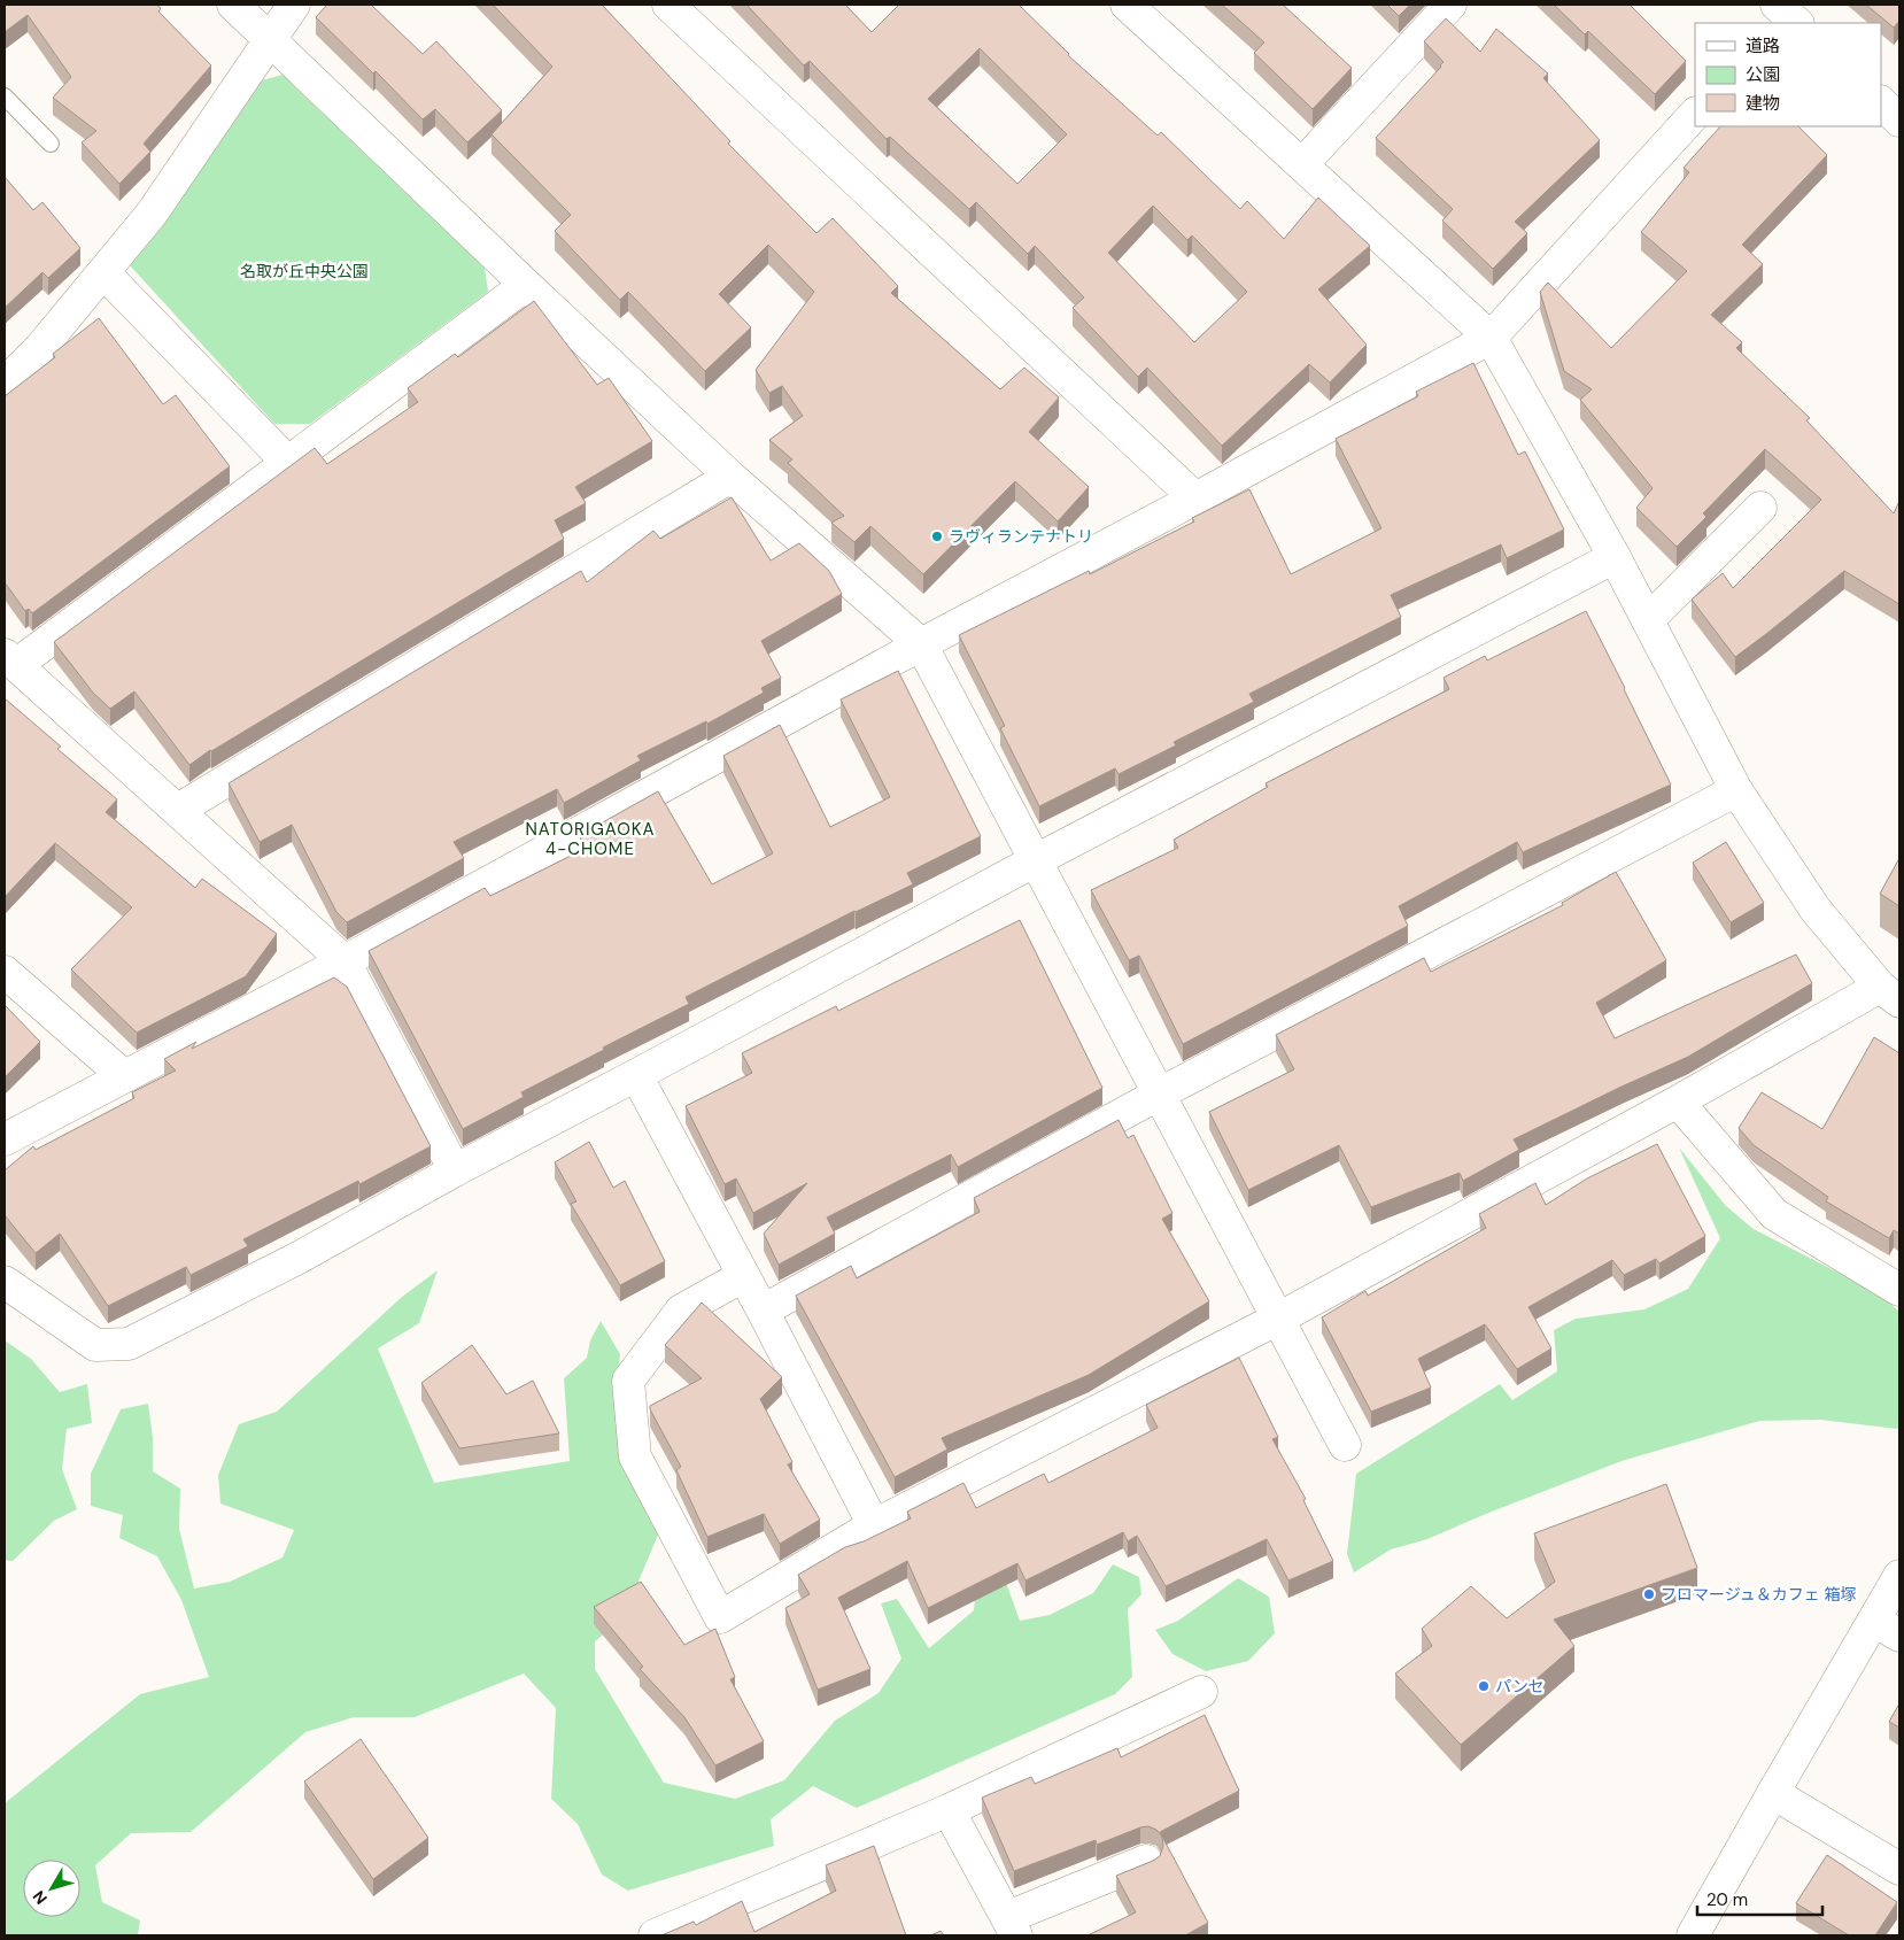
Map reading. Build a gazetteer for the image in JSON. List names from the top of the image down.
{
  "districts": ["NATORIGAOKA 4-CHOME"],
  "parks": ["名取が丘中央公園"],
  "places": ["ラヴィランテナトリ", "フロマージュ＆カフェ 箱塚", "パンセ"],
  "legend": ["道路", "公園", "建物"],
  "scale_bar": "20 m",
  "north": "bottom left"
}
